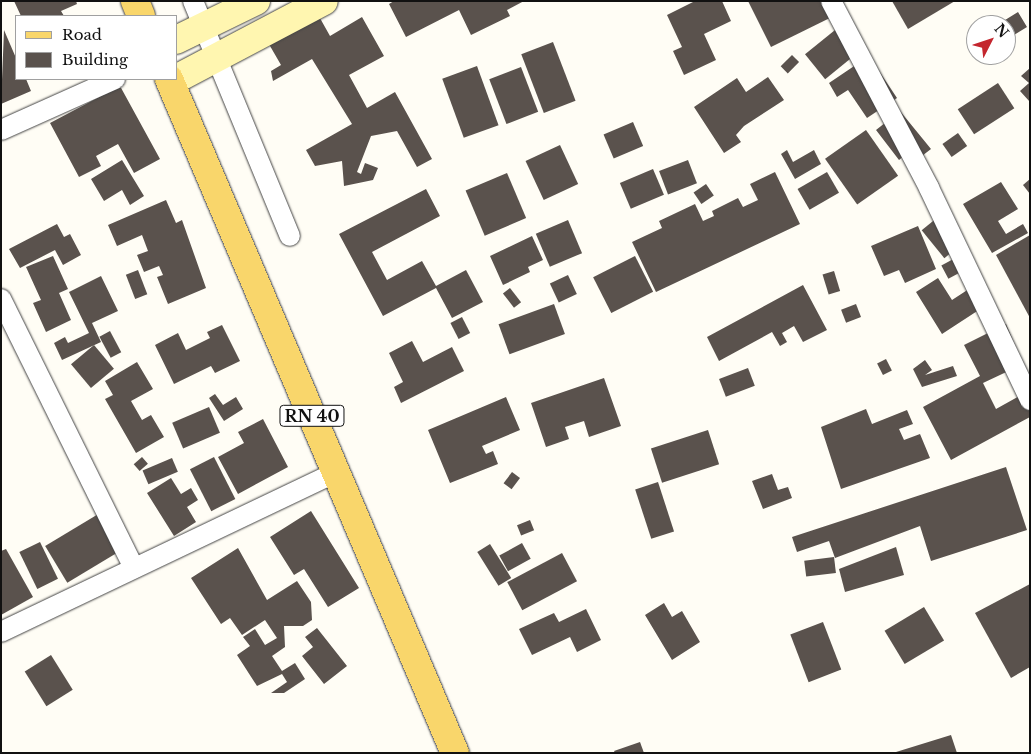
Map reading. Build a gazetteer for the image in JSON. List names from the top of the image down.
{
  "streets": {
    "main road": ["RN 40"]
  },
  "legend": ["Road", "Building"],
  "north": "top right"
}
